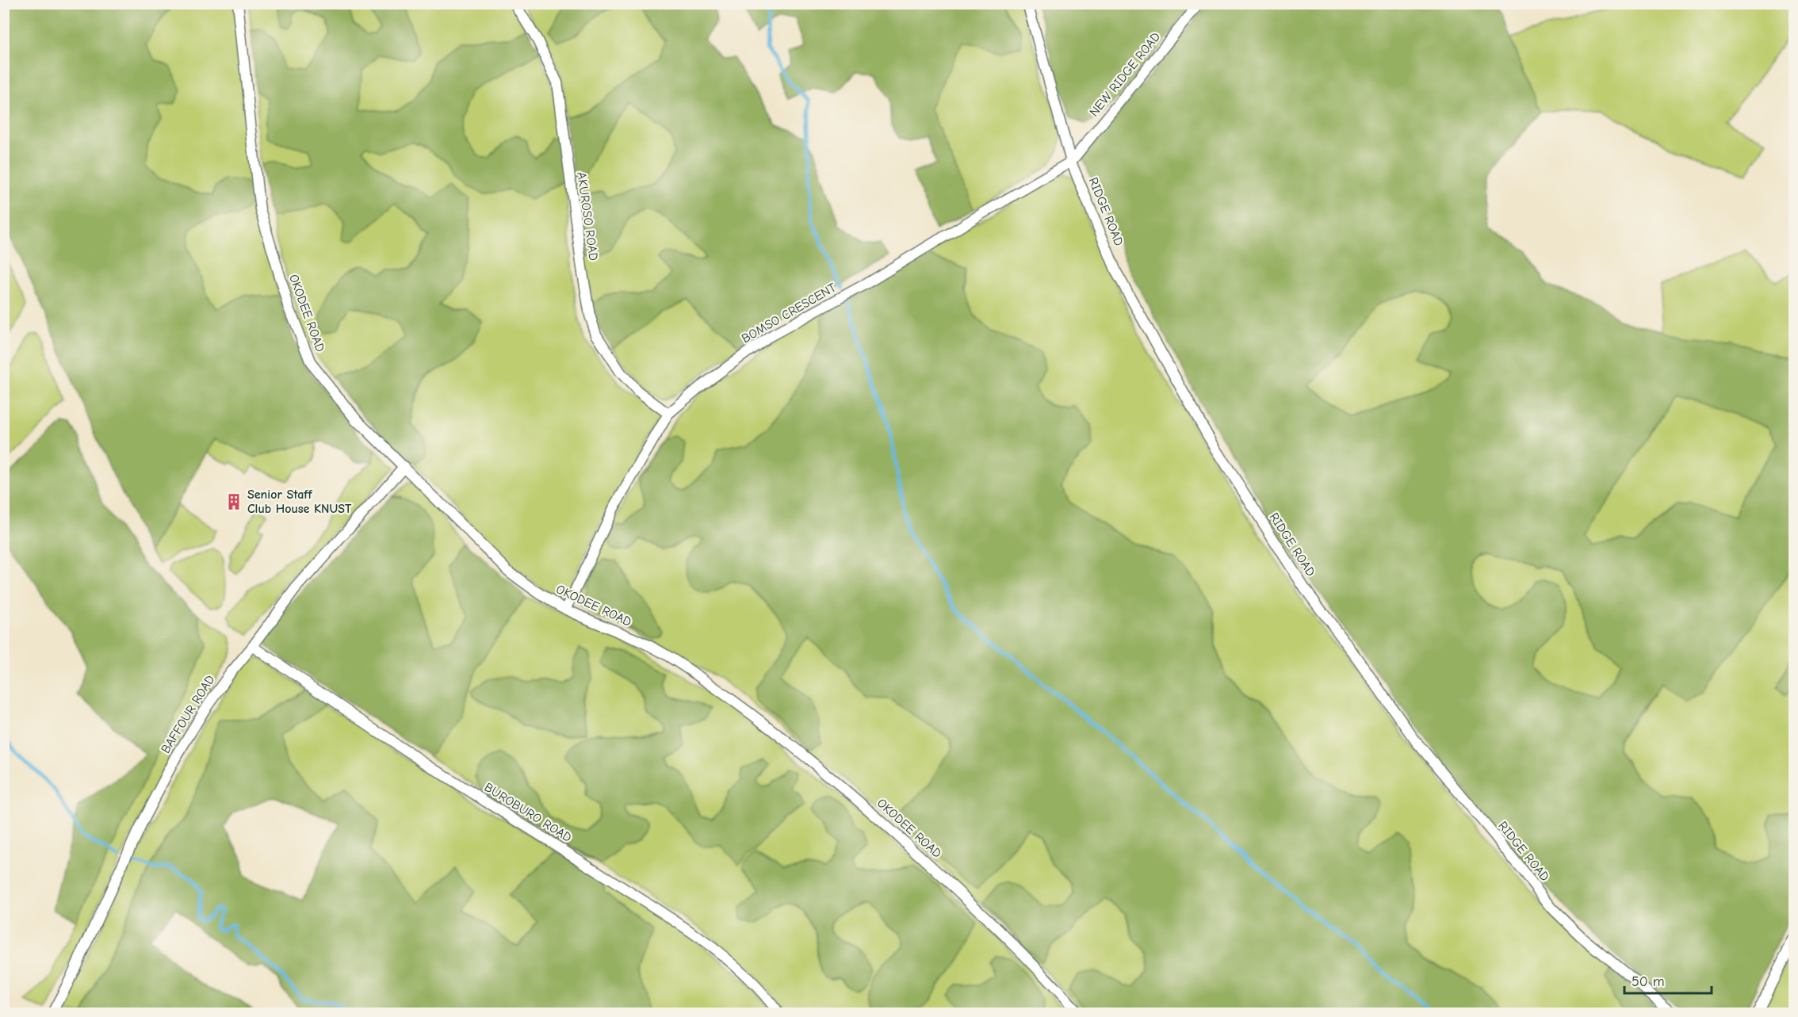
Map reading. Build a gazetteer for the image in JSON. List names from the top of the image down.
{
  "streets": {
    "street": [
      "NEW RIDGE ROAD",
      "RIDGE ROAD",
      "AKUROSO ROAD",
      "OKODEE ROAD",
      "BOMSO CRESCENT",
      "BAFFOUR ROAD",
      "BUROBURO ROAD"
    ]
  },
  "crossings": [
    ["NEW RIDGE ROAD", "RIDGE ROAD"],
    ["NEW RIDGE ROAD", "BOMSO CRESCENT"],
    ["RIDGE ROAD", "BOMSO CRESCENT"],
    ["AKUROSO ROAD", "BOMSO CRESCENT"],
    ["OKODEE ROAD", "BOMSO CRESCENT"],
    ["OKODEE ROAD", "BAFFOUR ROAD"],
    ["BAFFOUR ROAD", "BUROBURO ROAD"]
  ],
  "places": {
    "building": ["Senior Staff Club House KNUST"]
  },
  "scale_bar": "50 m"
}
